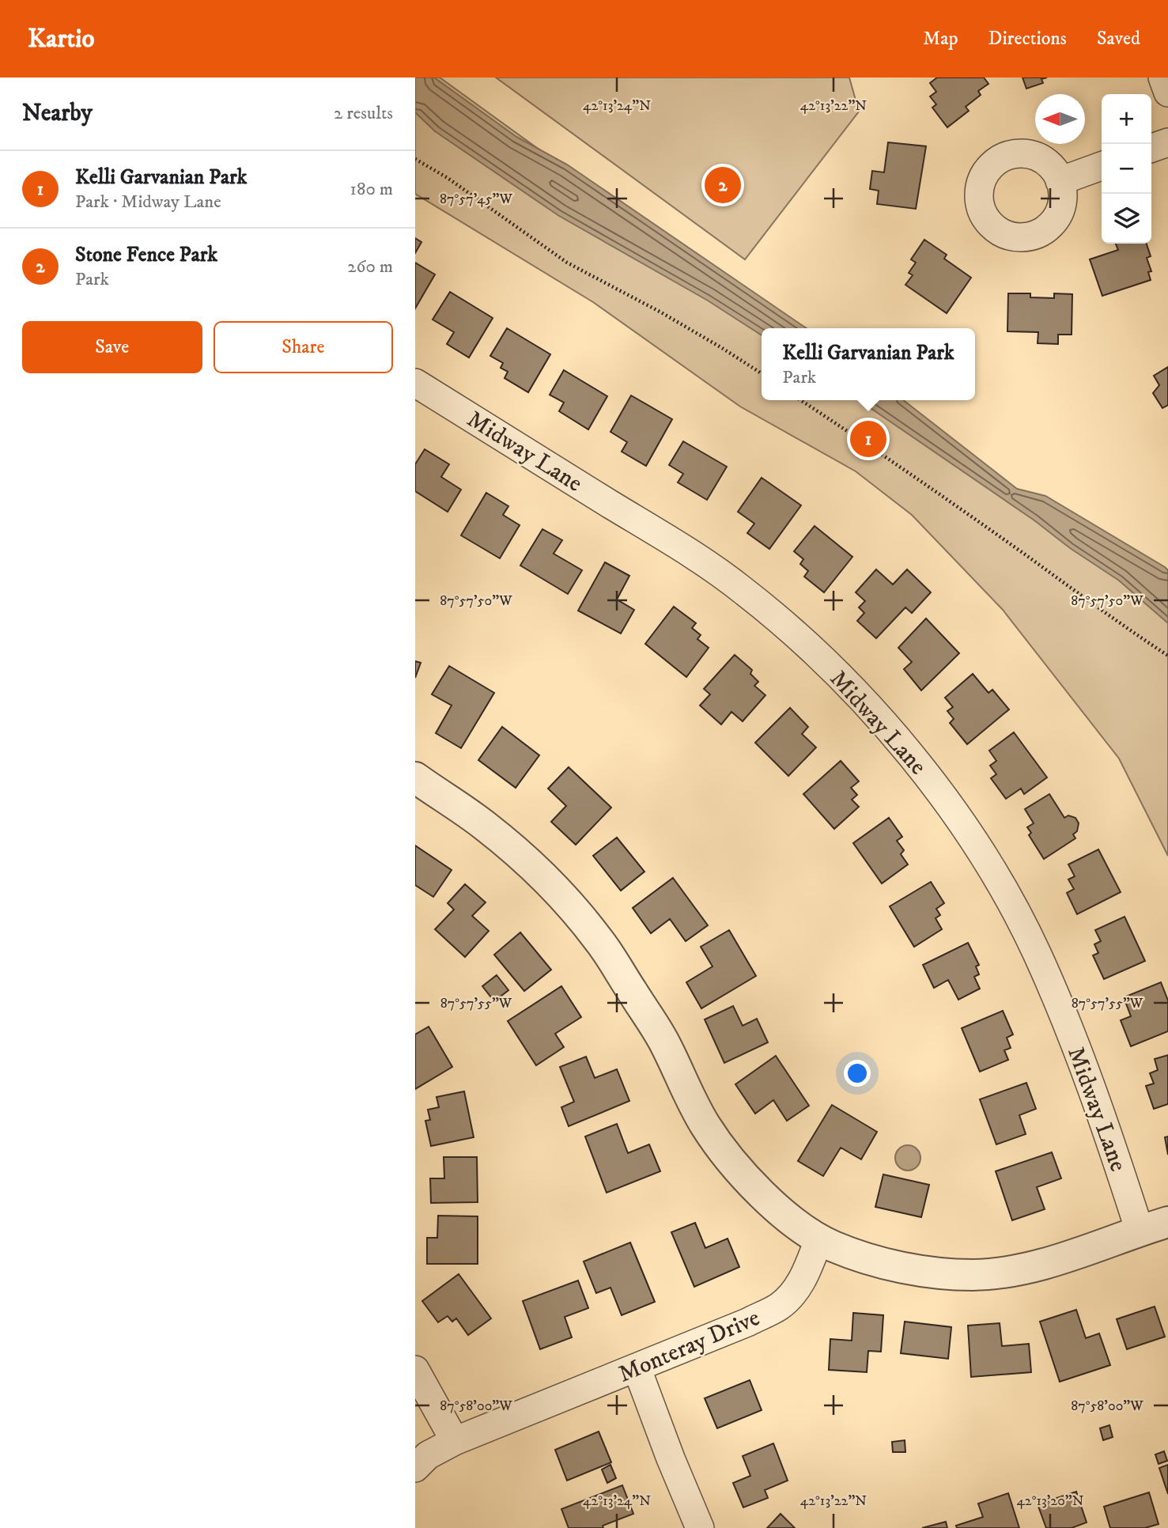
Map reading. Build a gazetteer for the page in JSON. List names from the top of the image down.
{
  "streets": {
    "street": ["Midway Lane", "Monteray Drive"]
  },
  "north": "left",
  "page": {
    "header": "Kartio",
    "nav": ["Map", "Directions", "Saved"],
    "heading": ["Nearby", "2 results"],
    "map_buttons": ["+", "−"],
    "list": [
      {
        "mark": "1",
        "name": "Kelli Garvanian Park",
        "note": "Park · Midway Lane",
        "value": "180 m"
      },
      {
        "mark": "2",
        "name": "Stone Fence Park",
        "note": "Park",
        "value": "260 m"
      }
    ],
    "pins": ["2", "1"],
    "buttons": ["Save", "Share"],
    "popup": ["Kelli Garvanian Park", "Park"]
  },
  "coordinates": [
    "42°13'24\"N",
    "42°13'22\"N",
    "87°57'45\"W",
    "87°57'50\"W",
    "87°57'55\"W",
    "87°58'00\"W",
    "42°13'20\"N"
  ]
}
